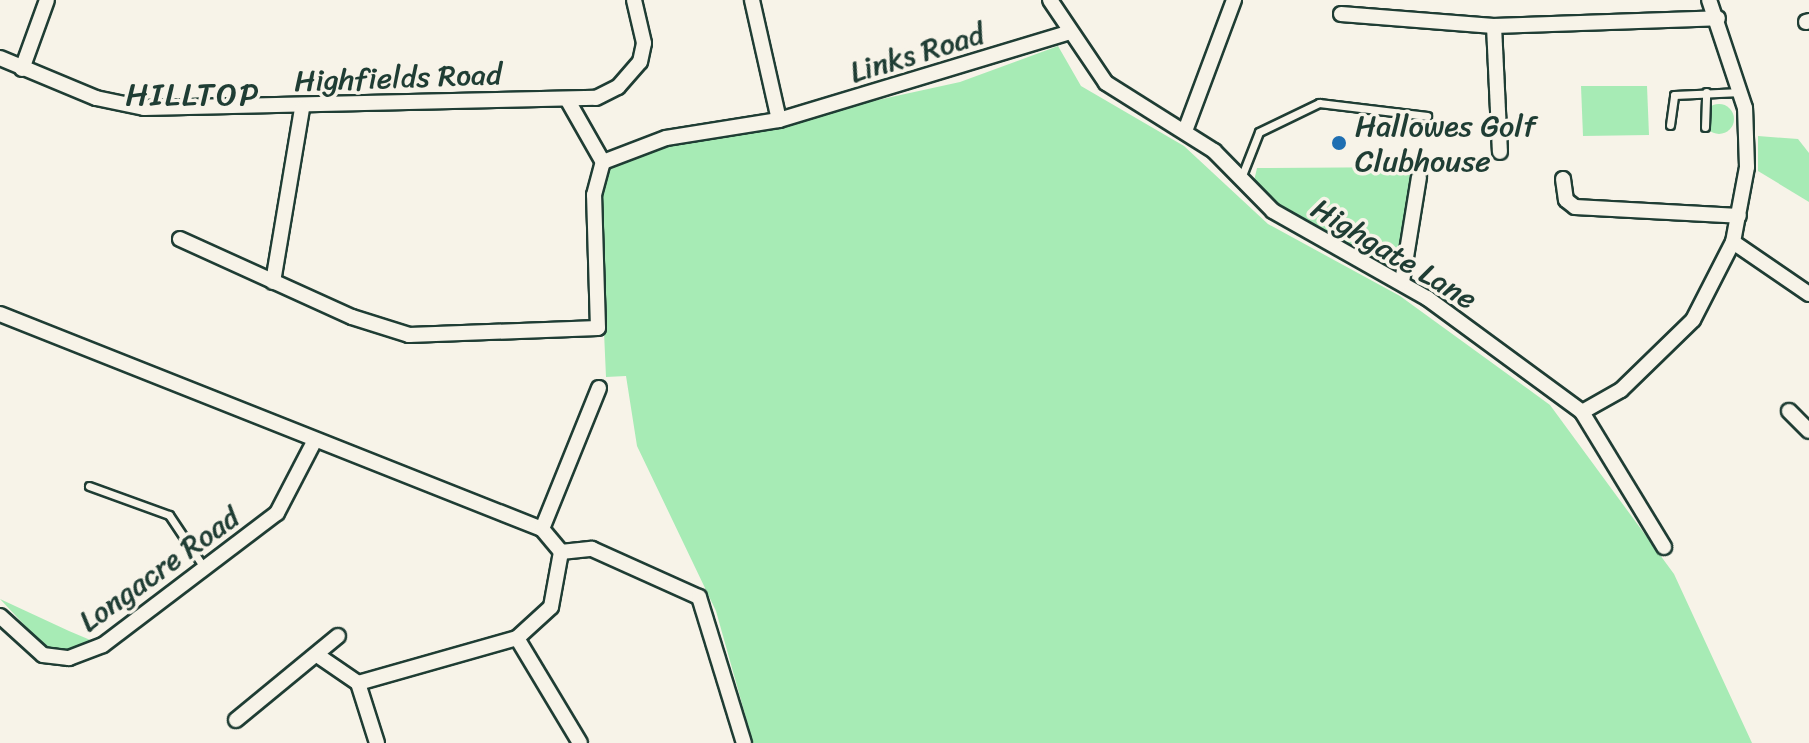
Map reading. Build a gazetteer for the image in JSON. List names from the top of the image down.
{
  "streets": {
    "street": [
      "Links Road",
      "Highfields Road",
      "Highgate Lane",
      "Longacre Road"
    ]
  },
  "crossings": [
    ["Links Road", "Highgate Lane"]
  ],
  "districts": ["HILLTOP"],
  "places": ["Hallowes Golf Clubhouse"]
}
